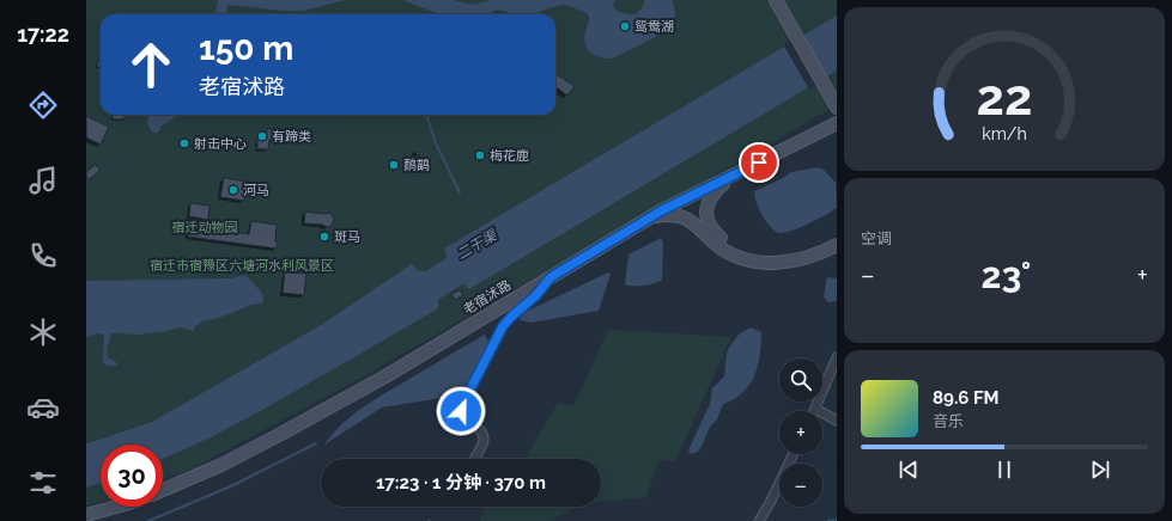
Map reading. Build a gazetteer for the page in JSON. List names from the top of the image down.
{
  "streets": {
    "main road": ["老宿沭路"]
  },
  "water": ["二干渠"],
  "parks": ["宿迁动物园", "宿迁市宿豫区六塘河水利风景区"],
  "places": [
    "鸳鸯湖",
    "有蹄类",
    "射击中心",
    "梅花鹿",
    "鸸鹋",
    "河马",
    "斑马"
  ],
  "page": {
    "tabs": "17:22",
    "turn": ["150 m", "老宿沭路"],
    "tile": "空调",
    "heat": ["−", "23°", "+"],
    "map_buttons": ["+", "−"],
    "song": ["89.6 FM", "音乐"],
    "limit": "30",
    "trip": "17:23 · 1 分钟 · 370 m",
    "gauge": ["22", "km/h"]
  }
}
